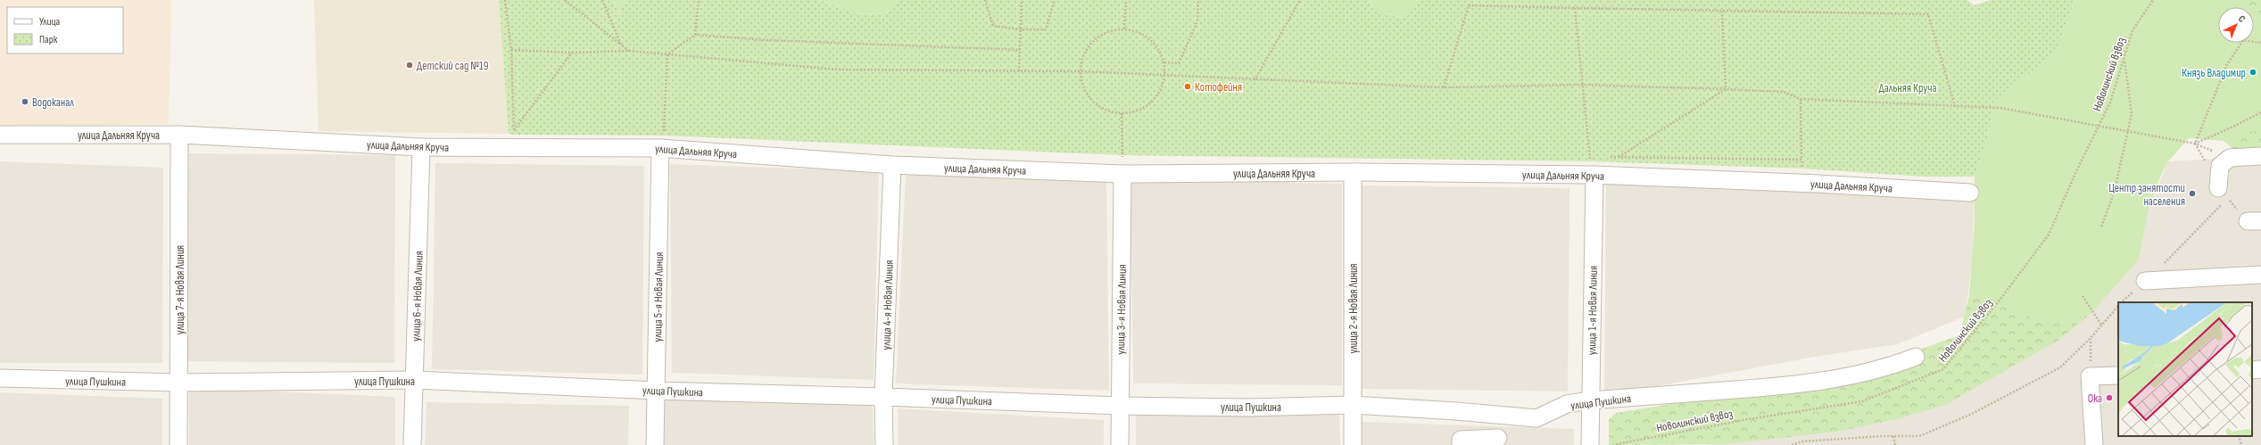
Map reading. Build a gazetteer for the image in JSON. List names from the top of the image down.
{
  "streets": {
    "street": [
      "улица Дальняя Круча",
      "улица 7-я Новая Линия",
      "улица 6-я Новая Линия",
      "улица 5-я Новая Линия",
      "улица 4-я Новая Линия",
      "улица 2-я Новая Линия",
      "улица 3-я Новая Линия",
      "улица 1-я Новая Линия",
      "улица Пушкина"
    ],
    "path": ["Новолинский взвоз"]
  },
  "crossings": [
    ["улица Дальняя Круча", "улица 7-я Новая Линия"],
    ["улица Дальняя Круча", "улица 6-я Новая Линия"],
    ["улица Дальняя Круча", "улица 5-я Новая Линия"],
    ["улица Дальняя Круча", "улица 4-я Новая Линия"],
    ["улица Дальняя Круча", "улица 2-я Новая Линия"],
    ["улица Дальняя Круча", "улица 3-я Новая Линия"],
    ["улица Дальняя Круча", "улица 1-я Новая Линия"],
    ["улица 7-я Новая Линия", "улица Пушкина"],
    ["улица 6-я Новая Линия", "улица Пушкина"],
    ["улица 5-я Новая Линия", "улица Пушкина"],
    ["улица 4-я Новая Линия", "улица Пушкина"],
    ["улица 2-я Новая Линия", "улица Пушкина"],
    ["улица 3-я Новая Линия", "улица Пушкина"],
    ["улица 1-я Новая Линия", "улица Пушкина"]
  ],
  "parks": ["Дальняя Круча"],
  "places": [
    "Детский сад №19",
    "Князь Владимир",
    "Котофейня",
    "Водоканал",
    "Центр занятости населения",
    "Ока"
  ],
  "legend": ["Улица", "Парк"],
  "north": "top right"
}
